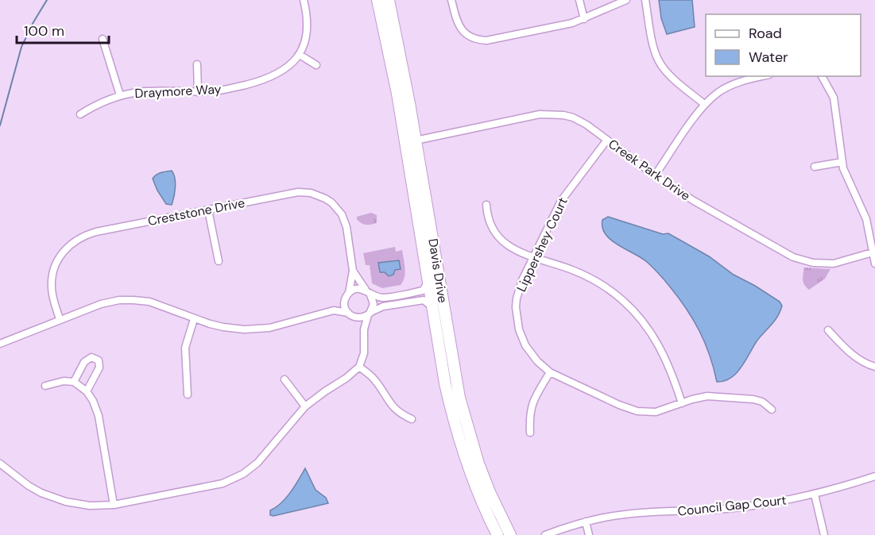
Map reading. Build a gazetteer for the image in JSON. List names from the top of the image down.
{
  "streets": {
    "main road": ["Davis Drive"],
    "street": [
      "Draymore Way",
      "Creek Park Drive",
      "Creststone Drive",
      "Lippershey Court",
      "Council Gap Court"
    ]
  },
  "crossings": [
    ["Creek Park Drive", "Lippershey Court"],
    ["Creek Park Drive", "Davis Drive"]
  ],
  "legend": ["Road", "Water"],
  "scale_bar": "100 m"
}
